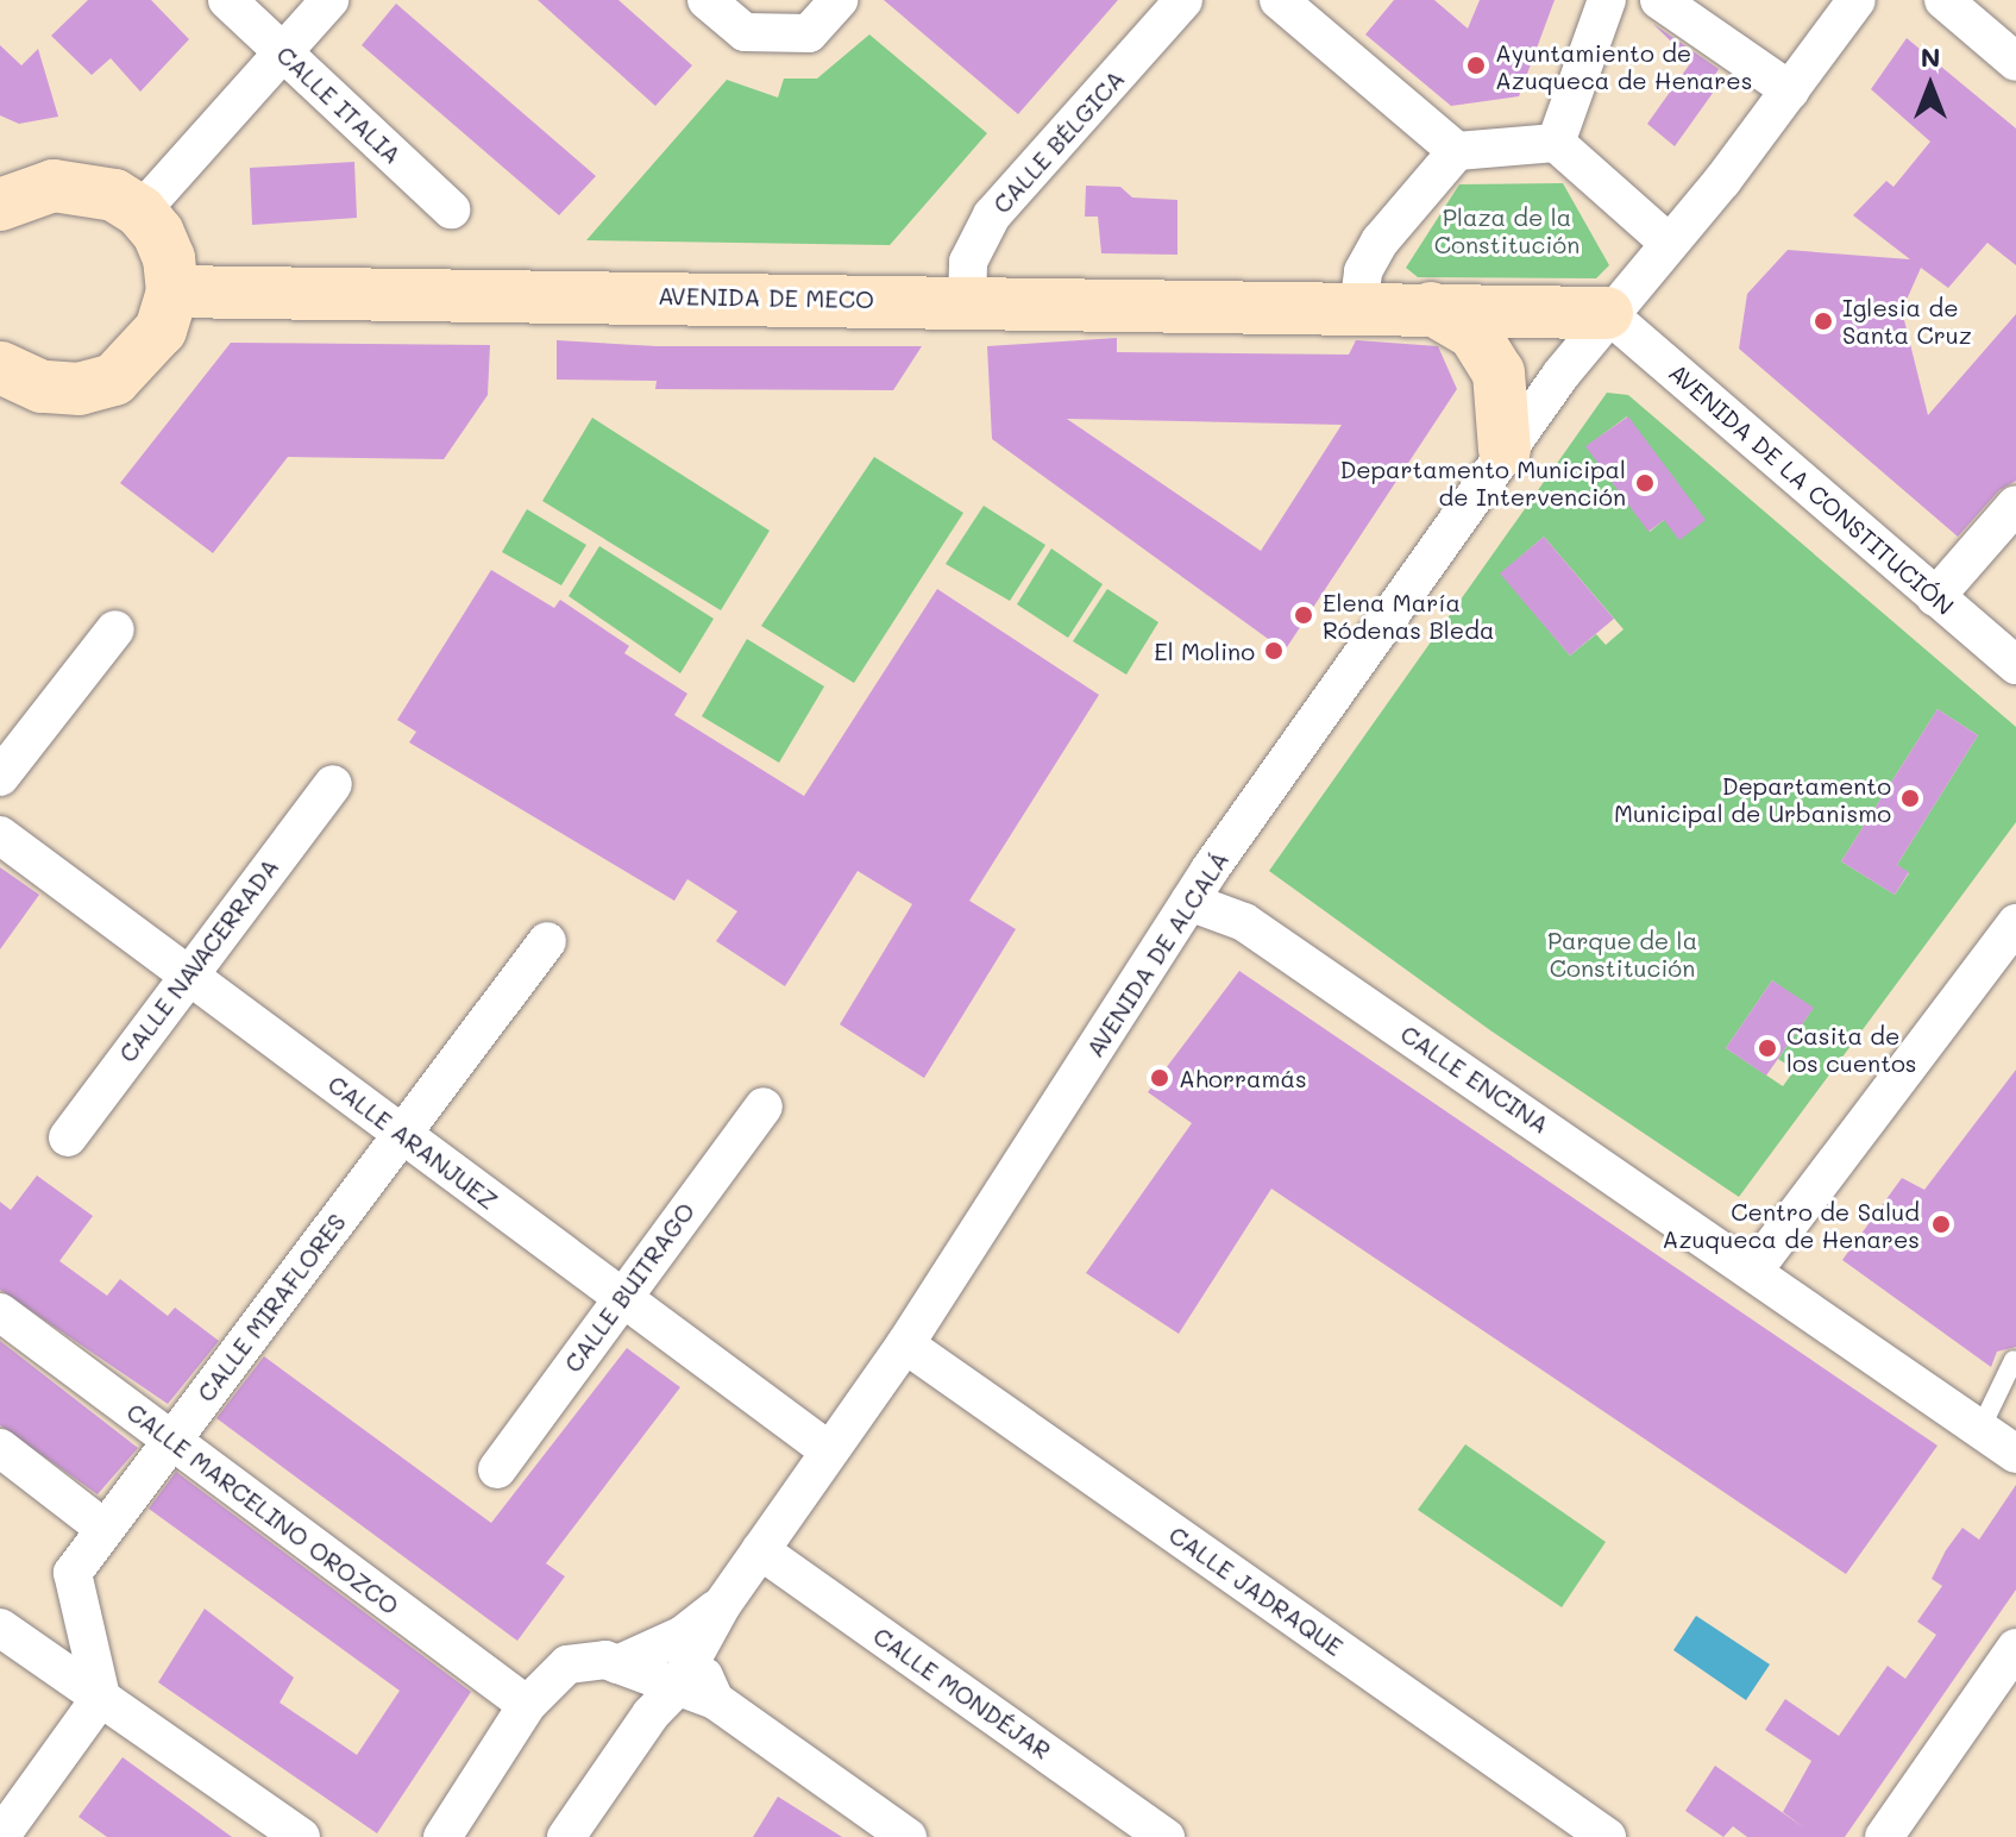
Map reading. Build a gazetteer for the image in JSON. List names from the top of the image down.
{
  "streets": {
    "street": [
      "CALLE ITALIA",
      "CALLE BÉLGICA",
      "AVENIDA DE MECO",
      "AVENIDA DE LA CONSTITUCIÓN",
      "AVENIDA DE ALCALÁ",
      "CALLE NAVACERRADA",
      "CALLE ENCINA",
      "CALLE ARANJUEZ",
      "CALLE BUITRAGO",
      "CALLE MIRAFLORES",
      "CALLE MARCELINO OROZCO",
      "CALLE JADRAQUE",
      "CALLE MONDÉJAR"
    ]
  },
  "crossings": [
    ["CALLE BÉLGICA", "AVENIDA DE MECO"],
    ["AVENIDA DE MECO", "AVENIDA DE LA CONSTITUCIÓN"],
    ["AVENIDA DE MECO", "AVENIDA DE ALCALÁ"],
    ["AVENIDA DE LA CONSTITUCIÓN", "AVENIDA DE ALCALÁ"],
    ["AVENIDA DE ALCALÁ", "CALLE ENCINA"],
    ["AVENIDA DE ALCALÁ", "CALLE ARANJUEZ"],
    ["AVENIDA DE ALCALÁ", "CALLE MARCELINO OROZCO"],
    ["AVENIDA DE ALCALÁ", "CALLE JADRAQUE"],
    ["AVENIDA DE ALCALÁ", "CALLE MONDÉJAR"],
    ["CALLE NAVACERRADA", "CALLE ARANJUEZ"],
    ["CALLE ARANJUEZ", "CALLE BUITRAGO"],
    ["CALLE ARANJUEZ", "CALLE MIRAFLORES"],
    ["CALLE MIRAFLORES", "CALLE MARCELINO OROZCO"]
  ],
  "parks": ["Plaza de la Constitución", "Parque de la Constitución"],
  "places": [
    "Ayuntamiento de Azuqueca de Henares",
    "Iglesia de Santa Cruz",
    "Departamento Municipal de Intervención",
    "Elena María Ródenas Bleda",
    "El Molino",
    "Departamento Municipal de Urbanismo",
    "Casita de los cuentos",
    "Ahorramás",
    "Centro de Salud Azuqueca de Henares"
  ],
  "north": "top"
}
